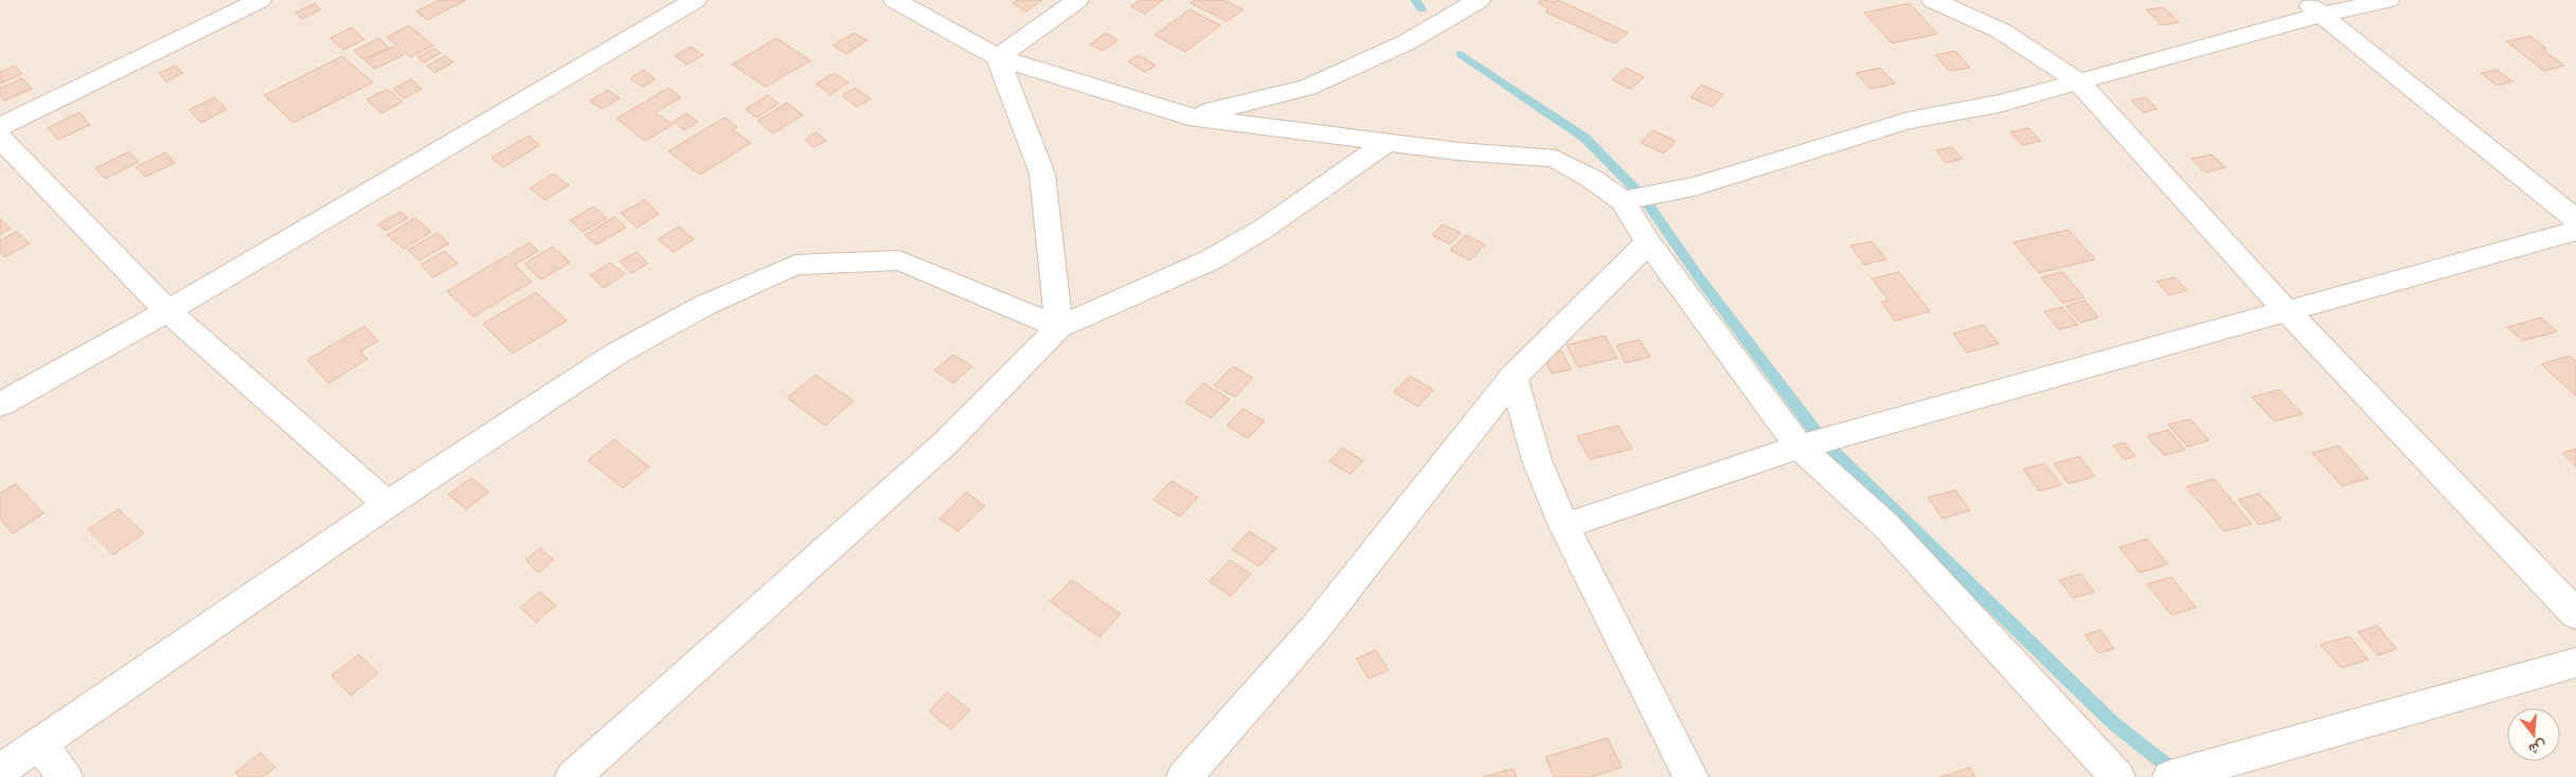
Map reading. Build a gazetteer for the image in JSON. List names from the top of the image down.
{
  "north": "bottom"
}
